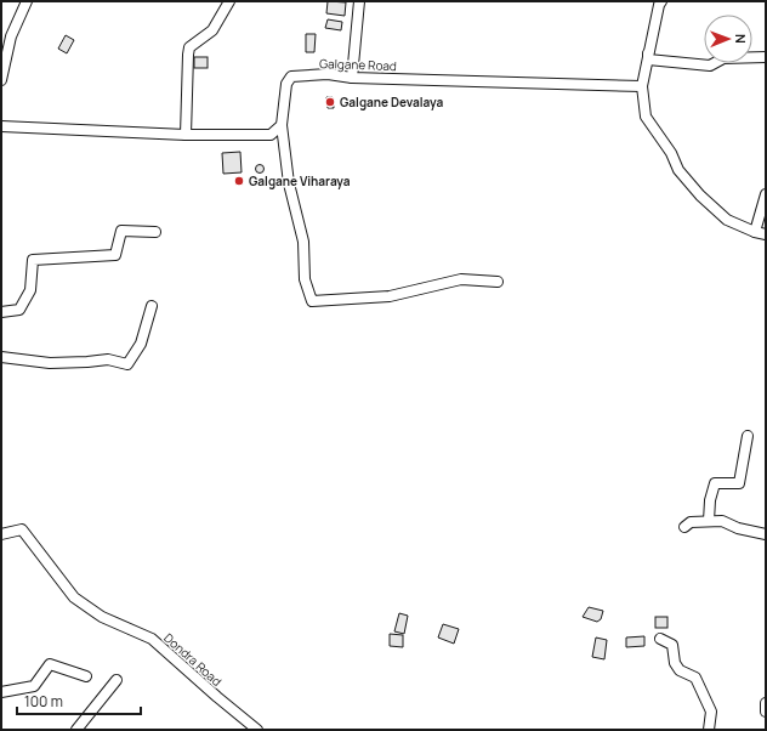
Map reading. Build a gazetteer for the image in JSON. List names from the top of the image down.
{
  "streets": {
    "street": ["Galgane Road", "Dondra Road"]
  },
  "places": ["Galgane Devalaya", "Galgane Viharaya"],
  "scale_bar": "100 m",
  "north": "right"
}
